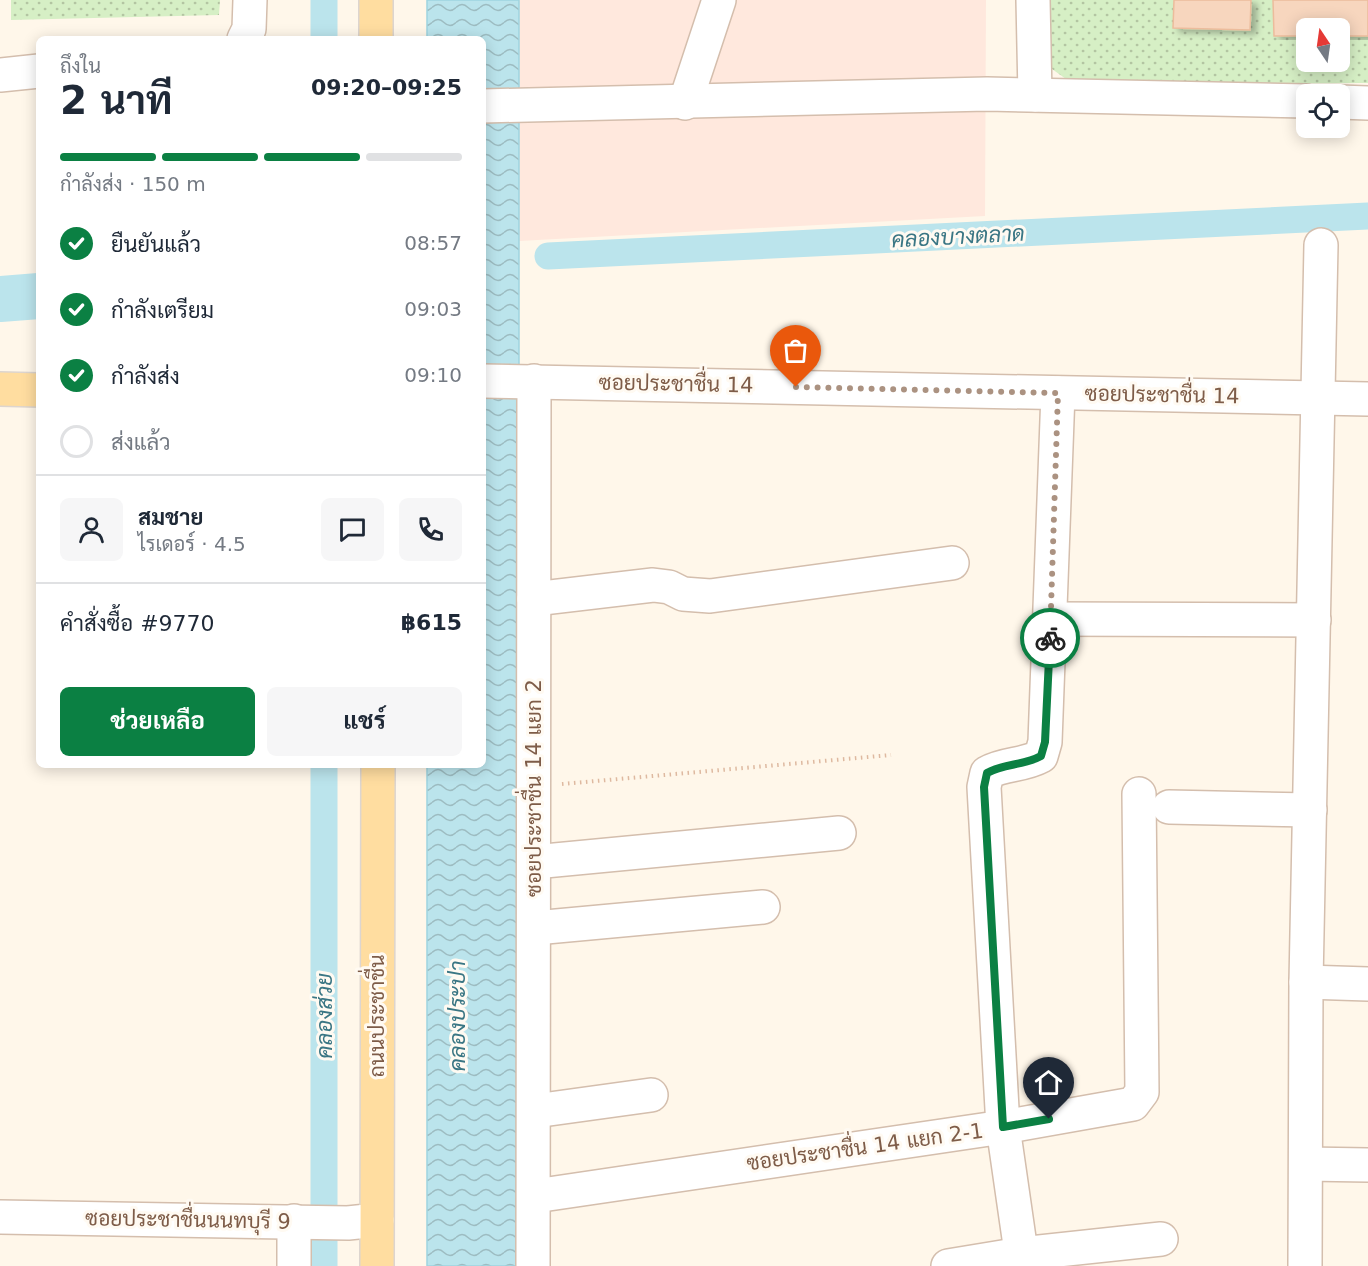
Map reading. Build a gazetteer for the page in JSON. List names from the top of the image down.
{
  "streets": {
    "main road": ["ถนนประชาชื่น"],
    "street": [
      "ซอยประชาชื่น 14",
      "ซอยประชาชื่น 14 แยก 2",
      "ซอยประชาชื่น 14 แยก 2-1",
      "ซอยประชาชื่นนนทบุรี 9"
    ]
  },
  "crossings": [
    ["ซอยประชาชื่น 14", "ซอยประชาชื่น 14 แยก 2"],
    ["ซอยประชาชื่น 14 แยก 2", "ซอยประชาชื่น 14 แยก 2-1"],
    ["ถนนประชาชื่น", "ซอยประชาชื่นนนทบุรี 9"]
  ],
  "water": ["คลองบางตลาด", "คลองส่วย", "คลองประปา"],
  "north": "top",
  "page": {
    "heading": ["2 นาที", "ถึงใน", "09:20–09:25"],
    "panel": [
      "สมชาย",
      "ไรเดอร์ · 4.5",
      "คำสั่งซื้อ #9770",
      "฿615"
    ],
    "bar": "กำลังส่ง · 150 m",
    "list": [
      ["ยืนยันแล้ว", "08:57"],
      ["กำลังเตรียม", "09:03"],
      ["กำลังส่ง", "09:10"],
      "ส่งแล้ว"
    ],
    "buttons": ["ช่วยเหลือ", "แชร์"]
  }
}
